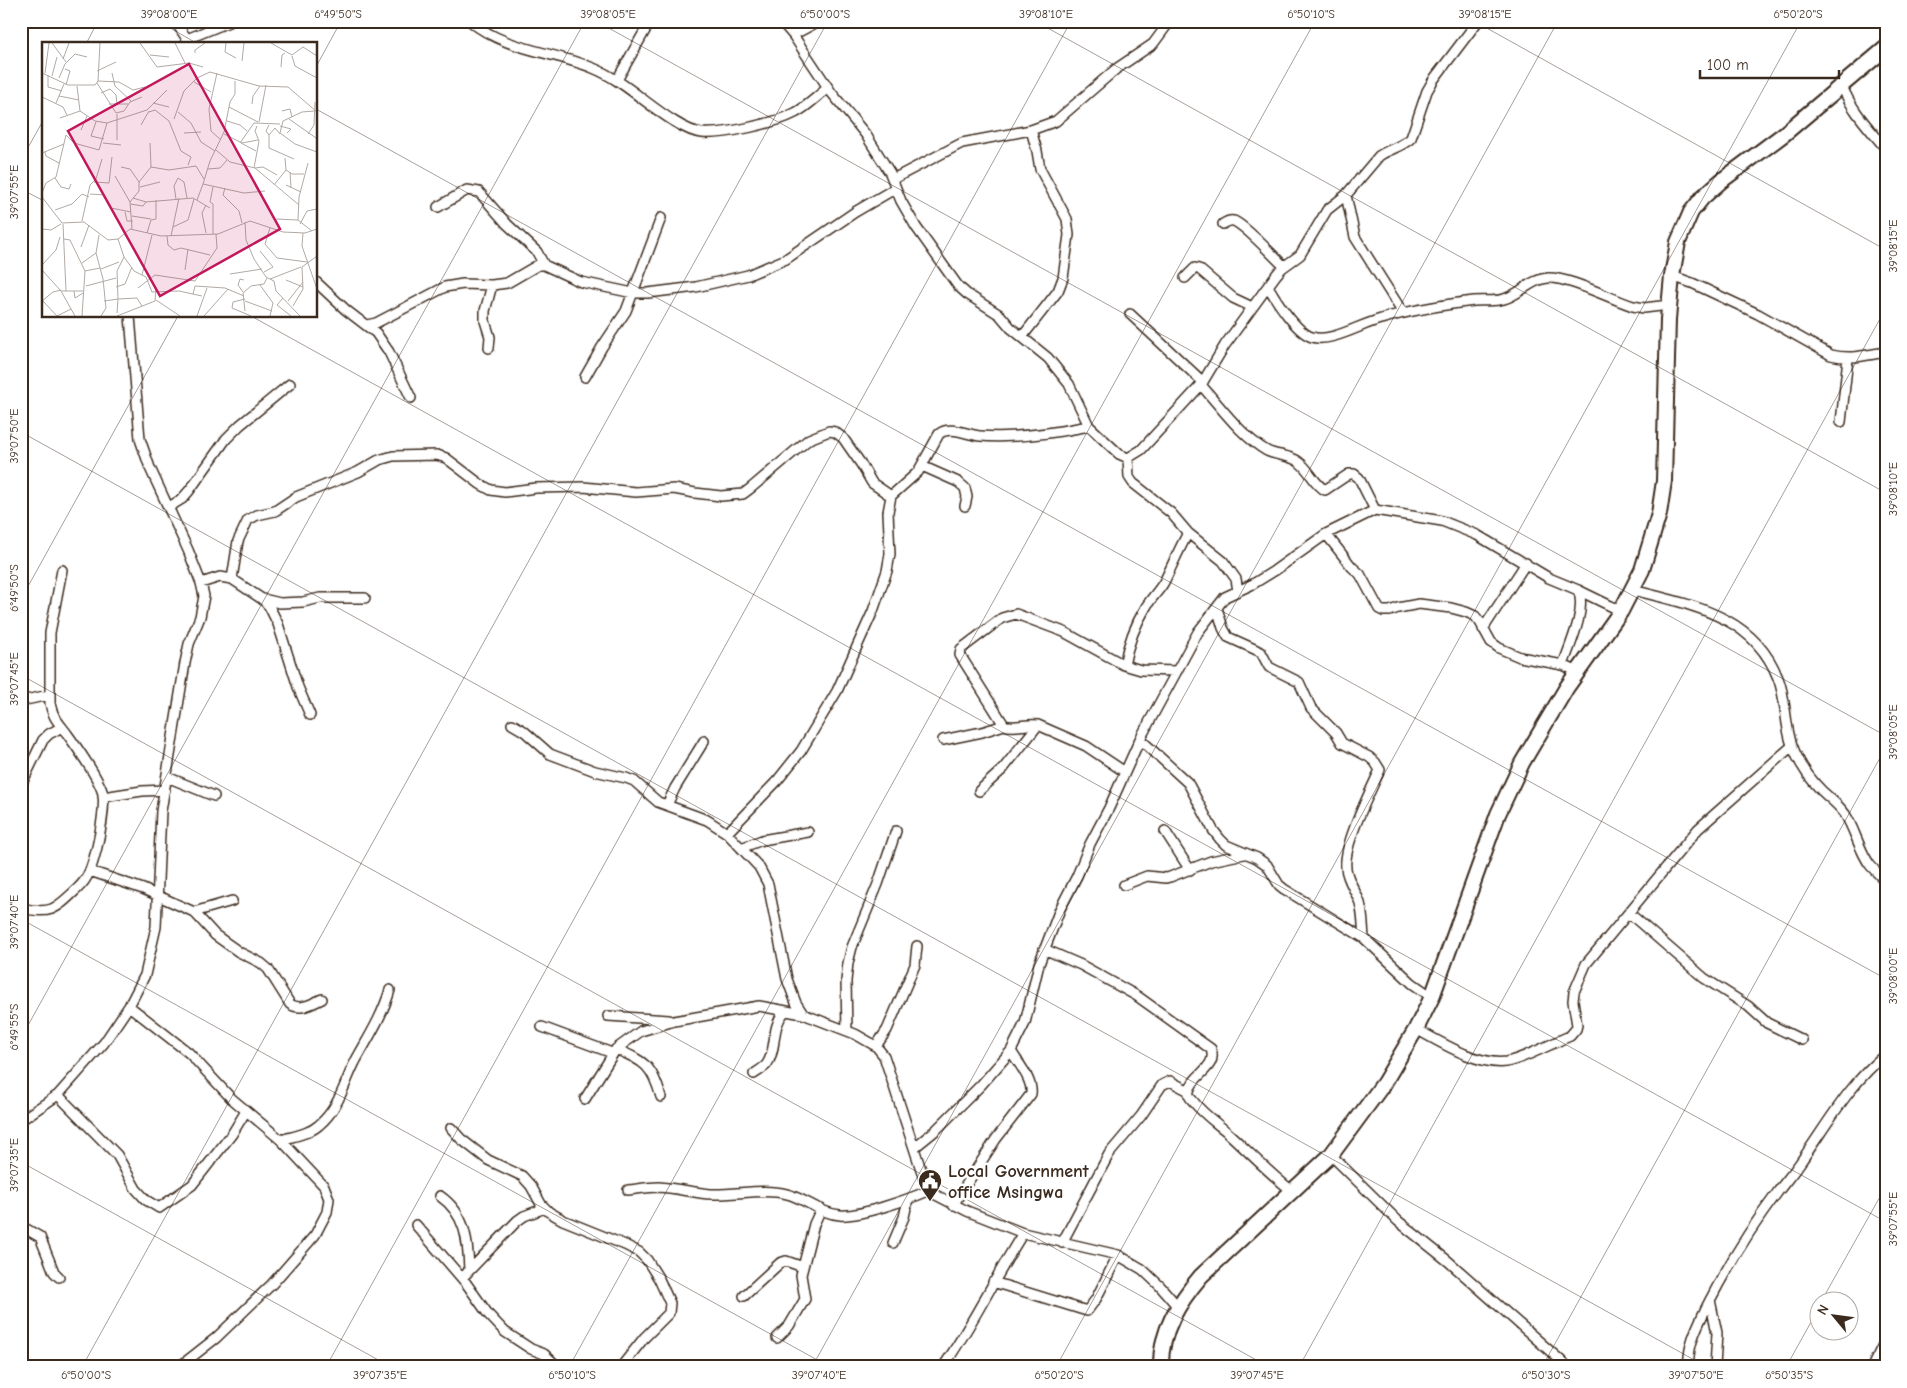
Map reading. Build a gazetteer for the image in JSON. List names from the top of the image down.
{
  "places": {
    "public building": ["Local Government office Msingwa"]
  },
  "scale_bar": "100 m",
  "north": "top left",
  "coordinates": [
    "39°08'00\"E",
    "6°49'50\"S",
    "39°08'05\"E",
    "6°50'00\"S",
    "39°08'10\"E",
    "6°50'10\"S",
    "39°08'15\"E",
    "6°50'20\"S",
    "39°07'55\"E",
    "39°07'50\"E",
    "39°07'45\"E",
    "39°07'40\"E",
    "6°49'55\"S",
    "39°07'35\"E",
    "6°50'30\"S",
    "6°50'35\"S"
  ]
}
